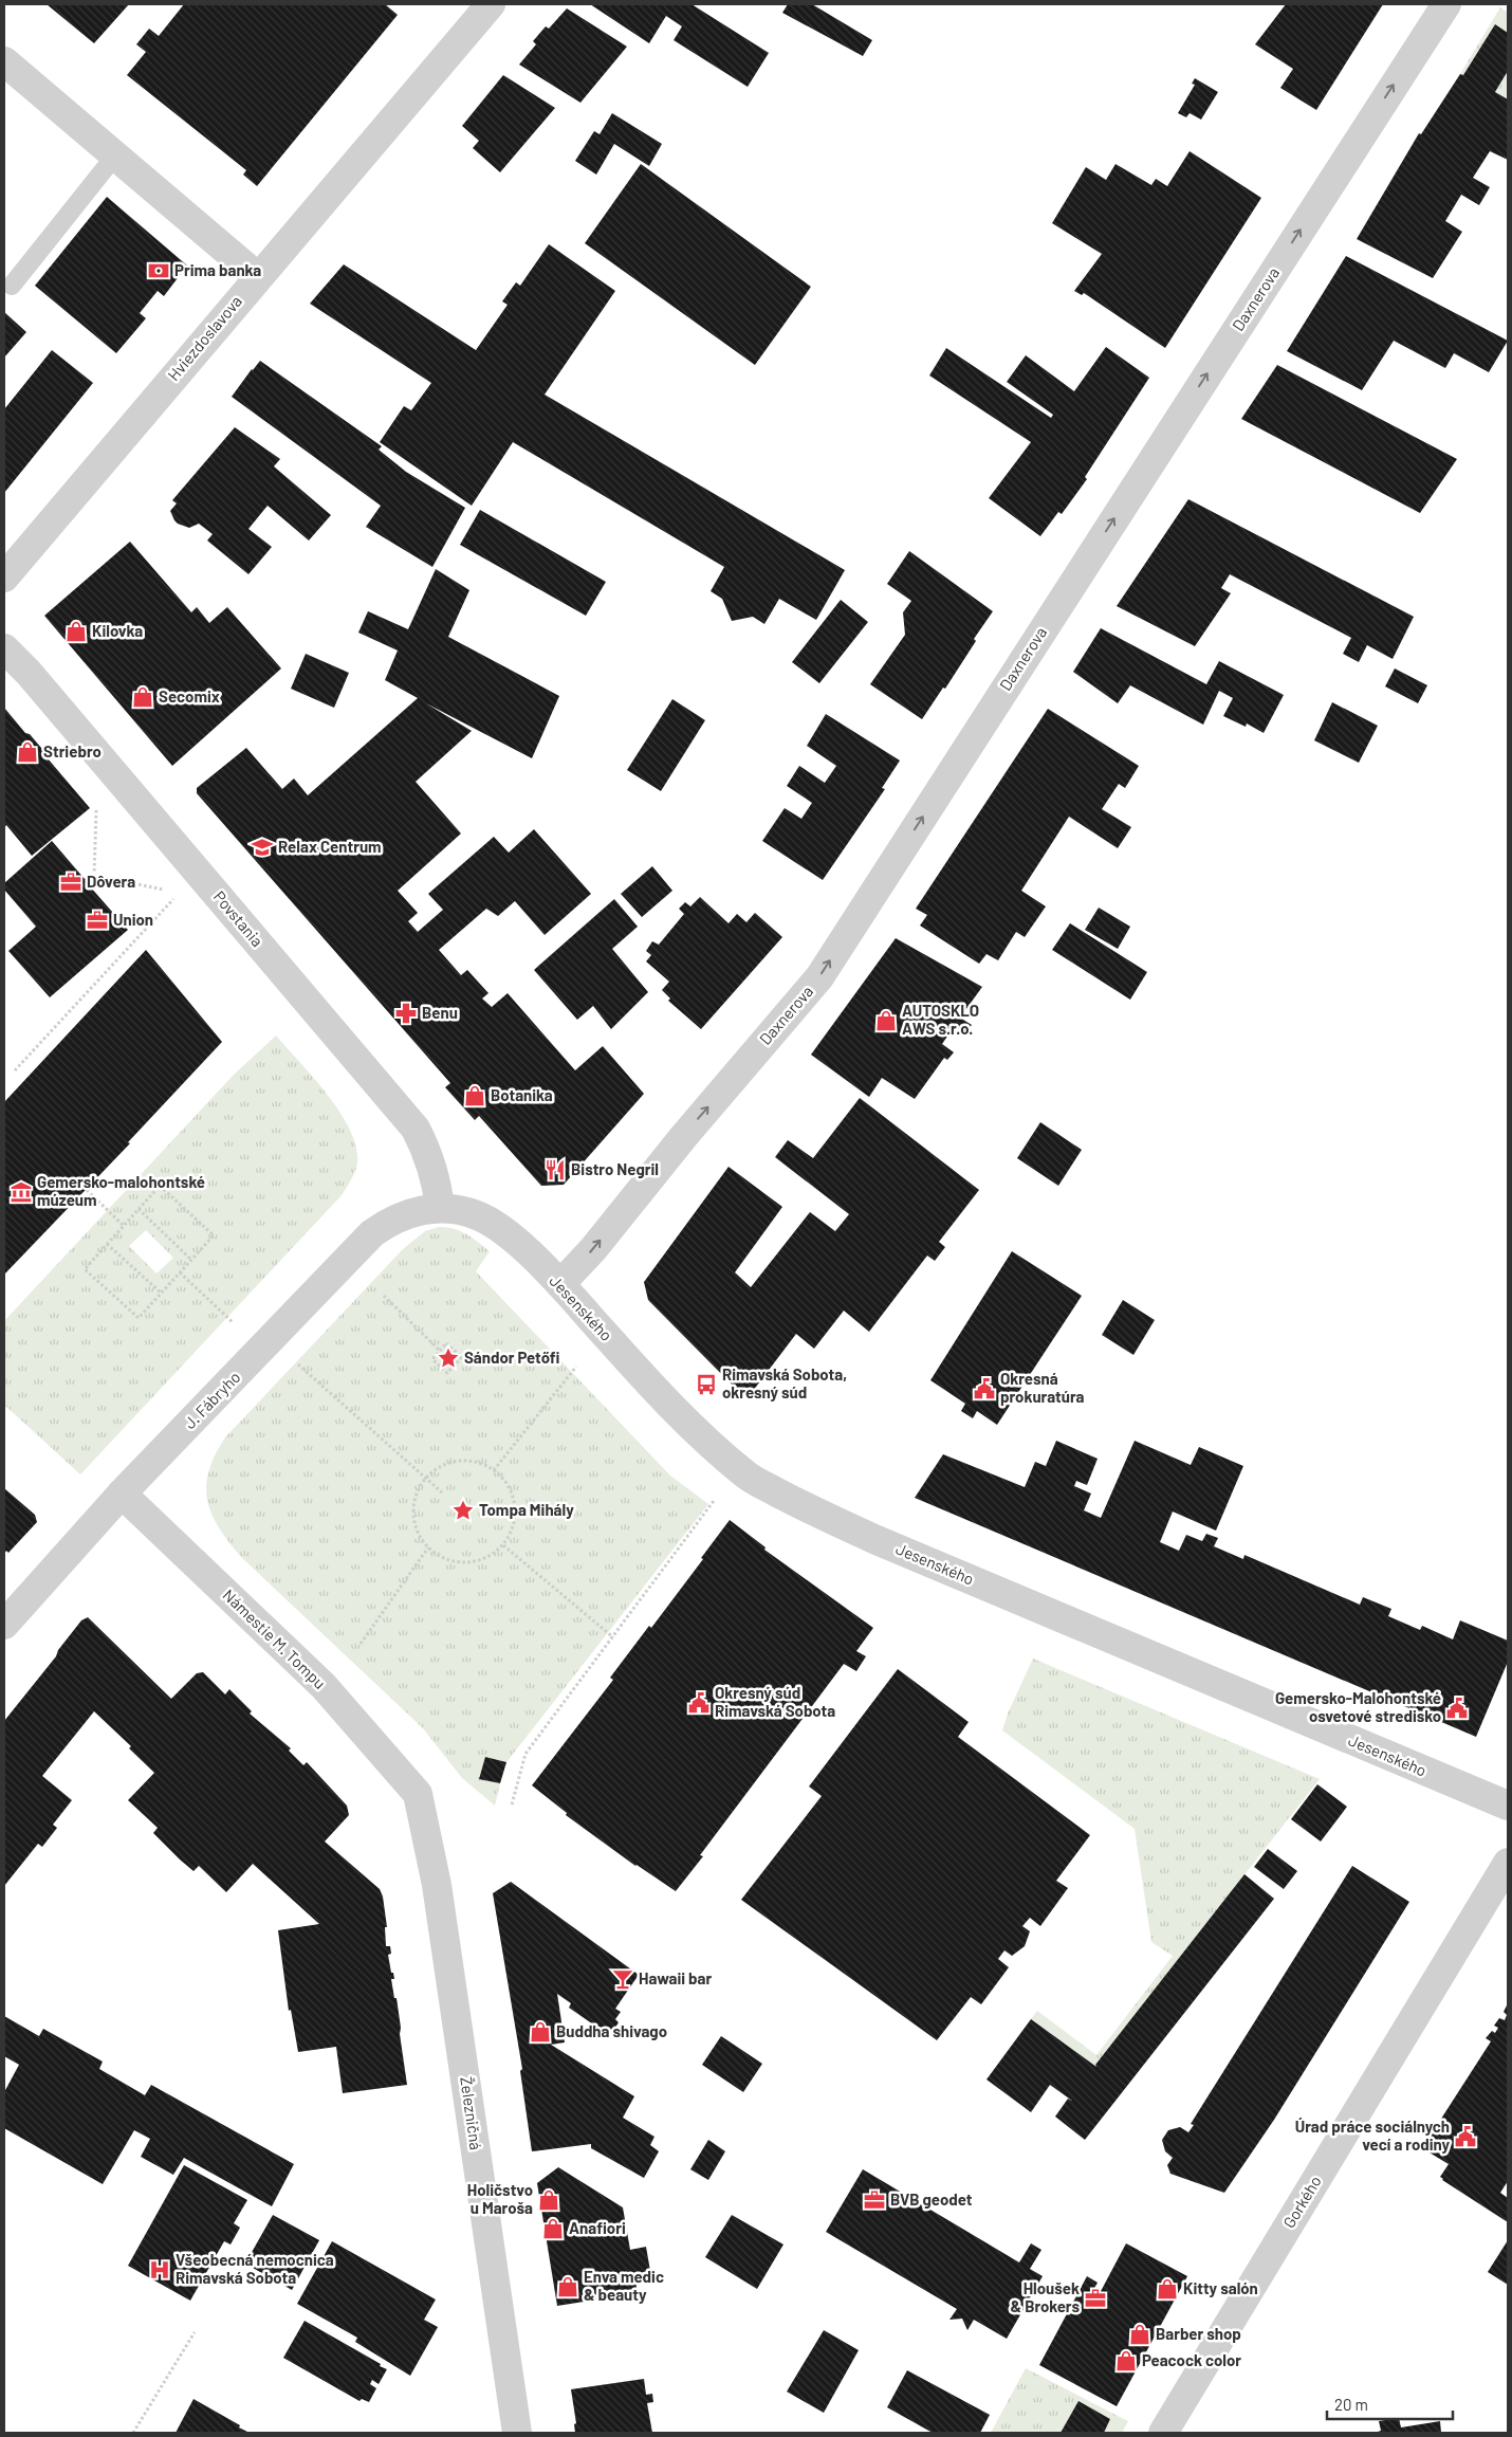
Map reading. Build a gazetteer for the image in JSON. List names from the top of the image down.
{
  "streets": {
    "street": [
      "Daxnerova",
      "Hviezdoslavova",
      "Povstania",
      "Jesenského",
      "J. Fábryho",
      "Námestie M. Tompu",
      "Železničná",
      "Gorkého"
    ]
  },
  "crossings": [
    ["Daxnerova", "Jesenského"],
    ["Povstania", "Jesenského"],
    ["Povstania", "J. Fábryho"],
    ["Jesenského", "J. Fábryho"],
    ["J. Fábryho", "Námestie M. Tompu"],
    ["Námestie M. Tompu", "Železničná"]
  ],
  "one_way": ["Daxnerova"],
  "places": {
    "bank": ["Prima banka"],
    "shop": [
      "Kilovka",
      "Secomix",
      "Striebro",
      "AUTOSKLO AWS s.r.o.",
      "Botanika",
      "Buddha shivago",
      "Holičstvo u Maroša",
      "Anafiori",
      "Enva medic & beauty",
      "Kitty salón",
      "Barber shop",
      "Peacock color"
    ],
    "school or university": ["Relax Centrum"],
    "office": [
      "Dôvera",
      "Union",
      "BVB geodet",
      "Hloušek & Brokers"
    ],
    "pharmacy": ["Benu"],
    "restaurant": ["Bistro Negril"],
    "museum": ["Gemersko-malohontské múzeum"],
    "place": ["Sándor Petőfi", "Tompa Mihály"],
    "bus stop": ["Rimavská Sobota, okresný súd"],
    "public building": [
      "Okresná prokuratúra",
      "Okresný súd Rimavská Sobota",
      "Gemersko-Malohontské osvetové stredisko",
      "Úrad práce sociálnych vecí a rodiny"
    ],
    "bar": ["Hawaii bar"],
    "hospital": ["Všeobecná nemocnica Rimavská Sobota"]
  },
  "scale_bar": "20 m"
}
